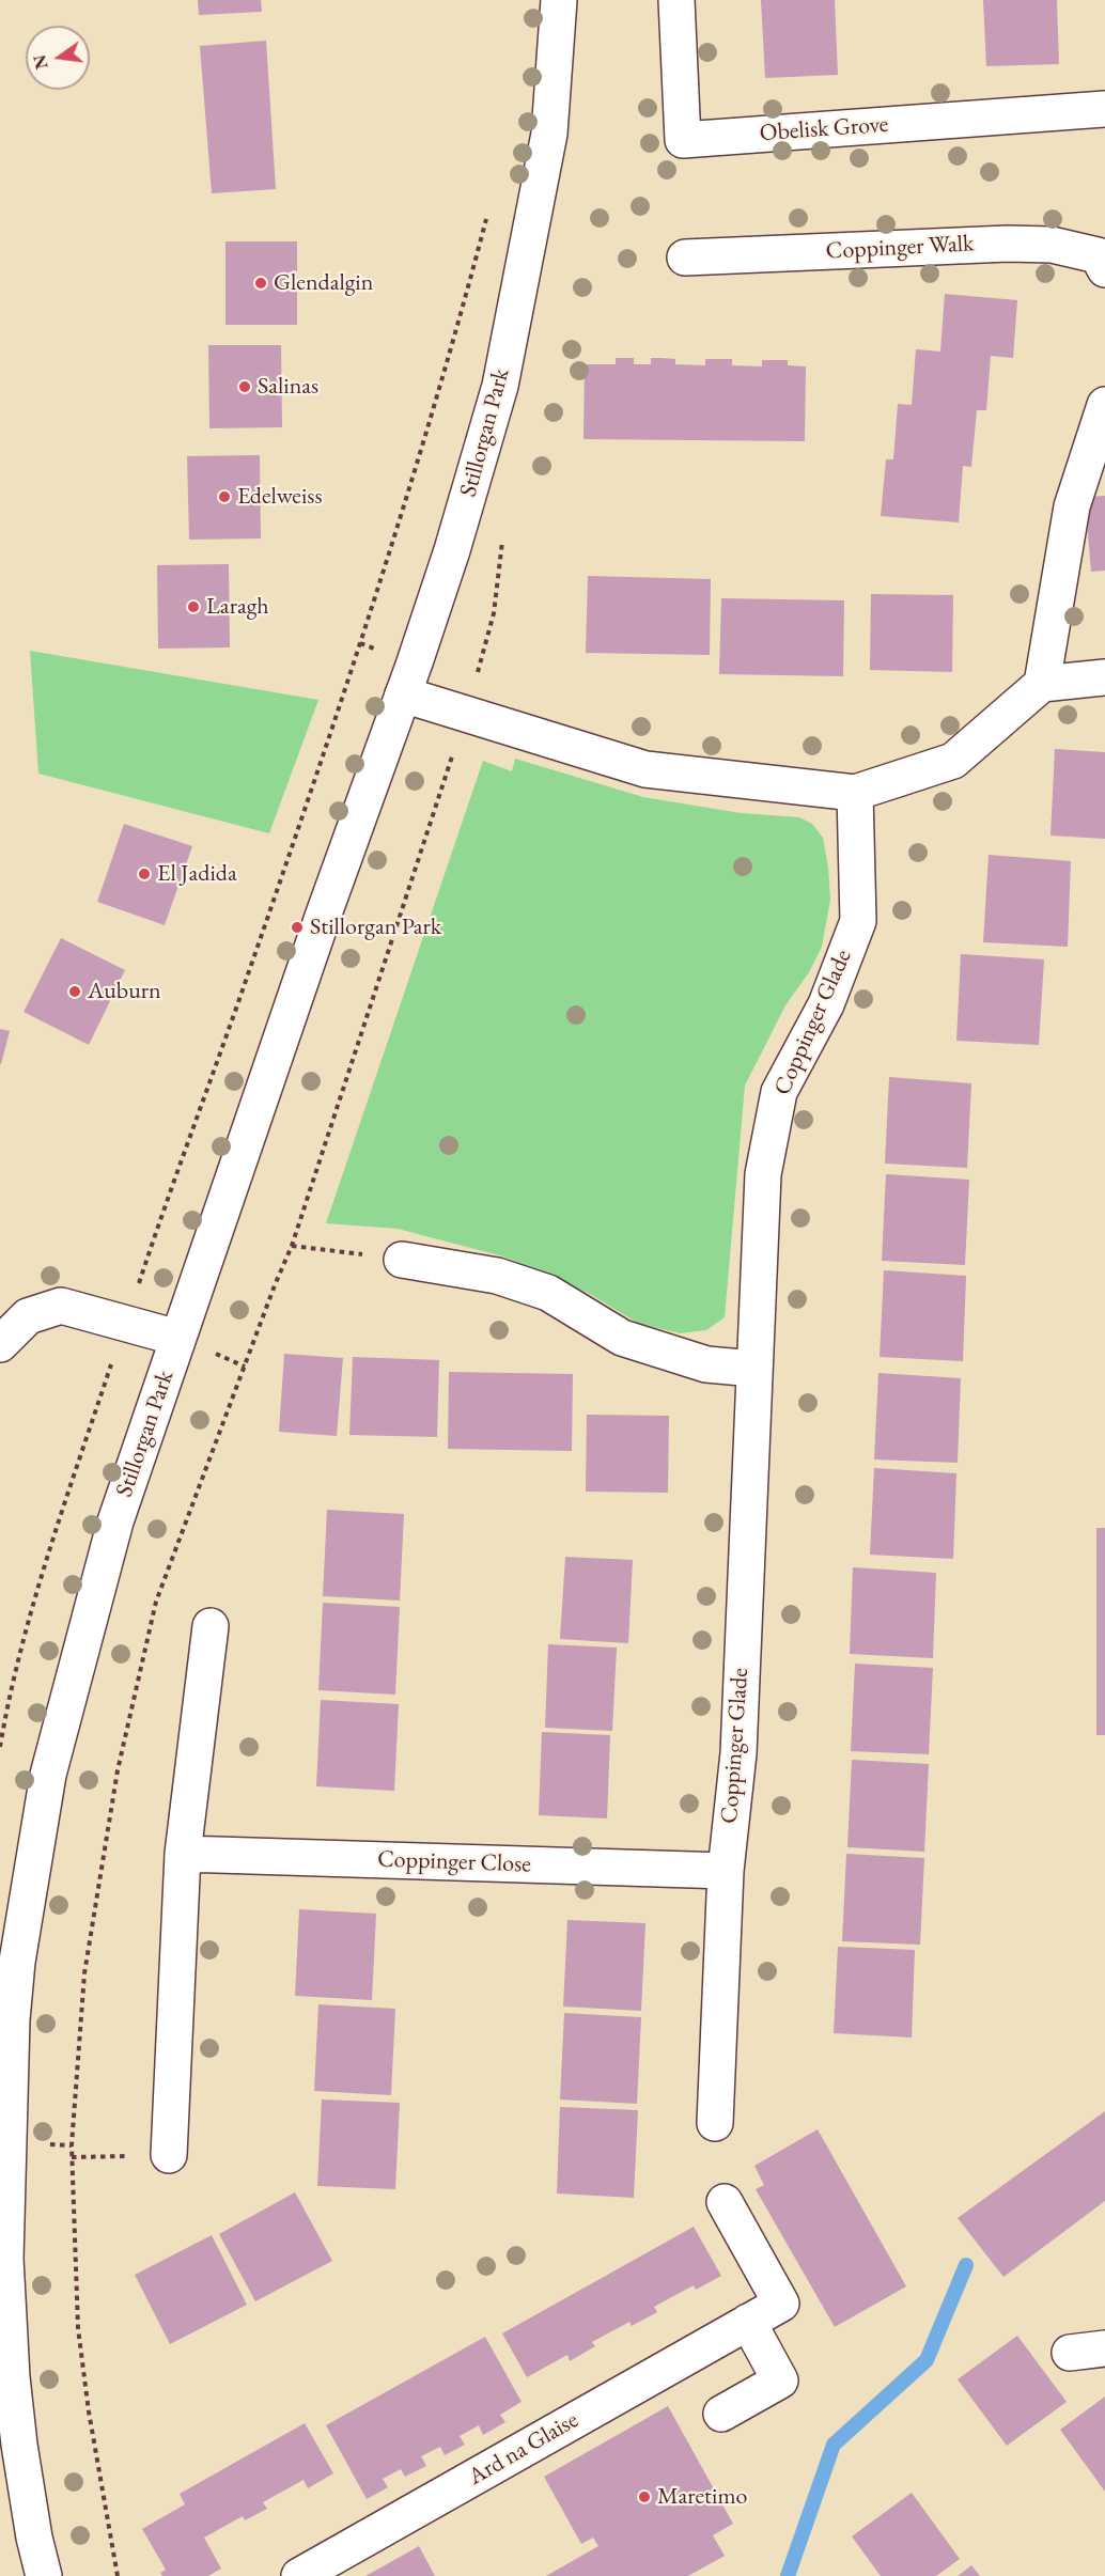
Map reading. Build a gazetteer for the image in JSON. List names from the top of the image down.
{
  "streets": {
    "street": [
      "Obelisk Grove",
      "Coppinger Walk",
      "Stillorgan Park",
      "Coppinger Glade",
      "Coppinger Close",
      "Ard na Glaise"
    ]
  },
  "crossings": [
    ["Coppinger Glade", "Coppinger Close"]
  ],
  "places": [
    "Glendalgin",
    "Salinas",
    "Edelweiss",
    "Laragh",
    "El Jadida",
    "Stillorgan Park",
    "Auburn",
    "Maretimo"
  ],
  "north": "left"
}
